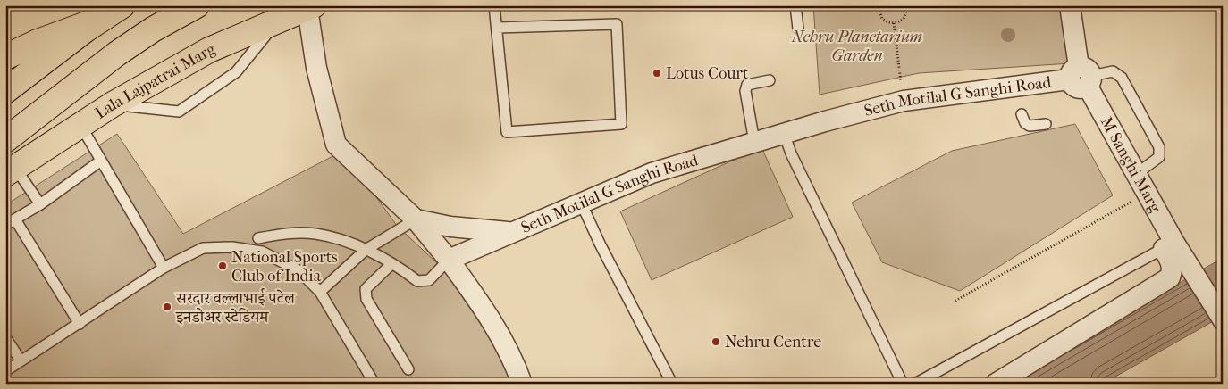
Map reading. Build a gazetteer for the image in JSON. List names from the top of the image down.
{
  "streets": {
    "main road": ["Lala Lajpatrai Marg"],
    "street": ["Seth Motilal G Sanghi Road", "M Sanghi Marg"]
  },
  "crossings": [
    ["Seth Motilal G Sanghi Road", "M Sanghi Marg"]
  ],
  "parks": ["Nehru Planetarium Garden"],
  "places": [
    "Lotus Court",
    "National Sports Club of India",
    "सरदार वल्लाभाई पटेल इनडोअर स्टेडियम",
    "Nehru Centre"
  ]
}
